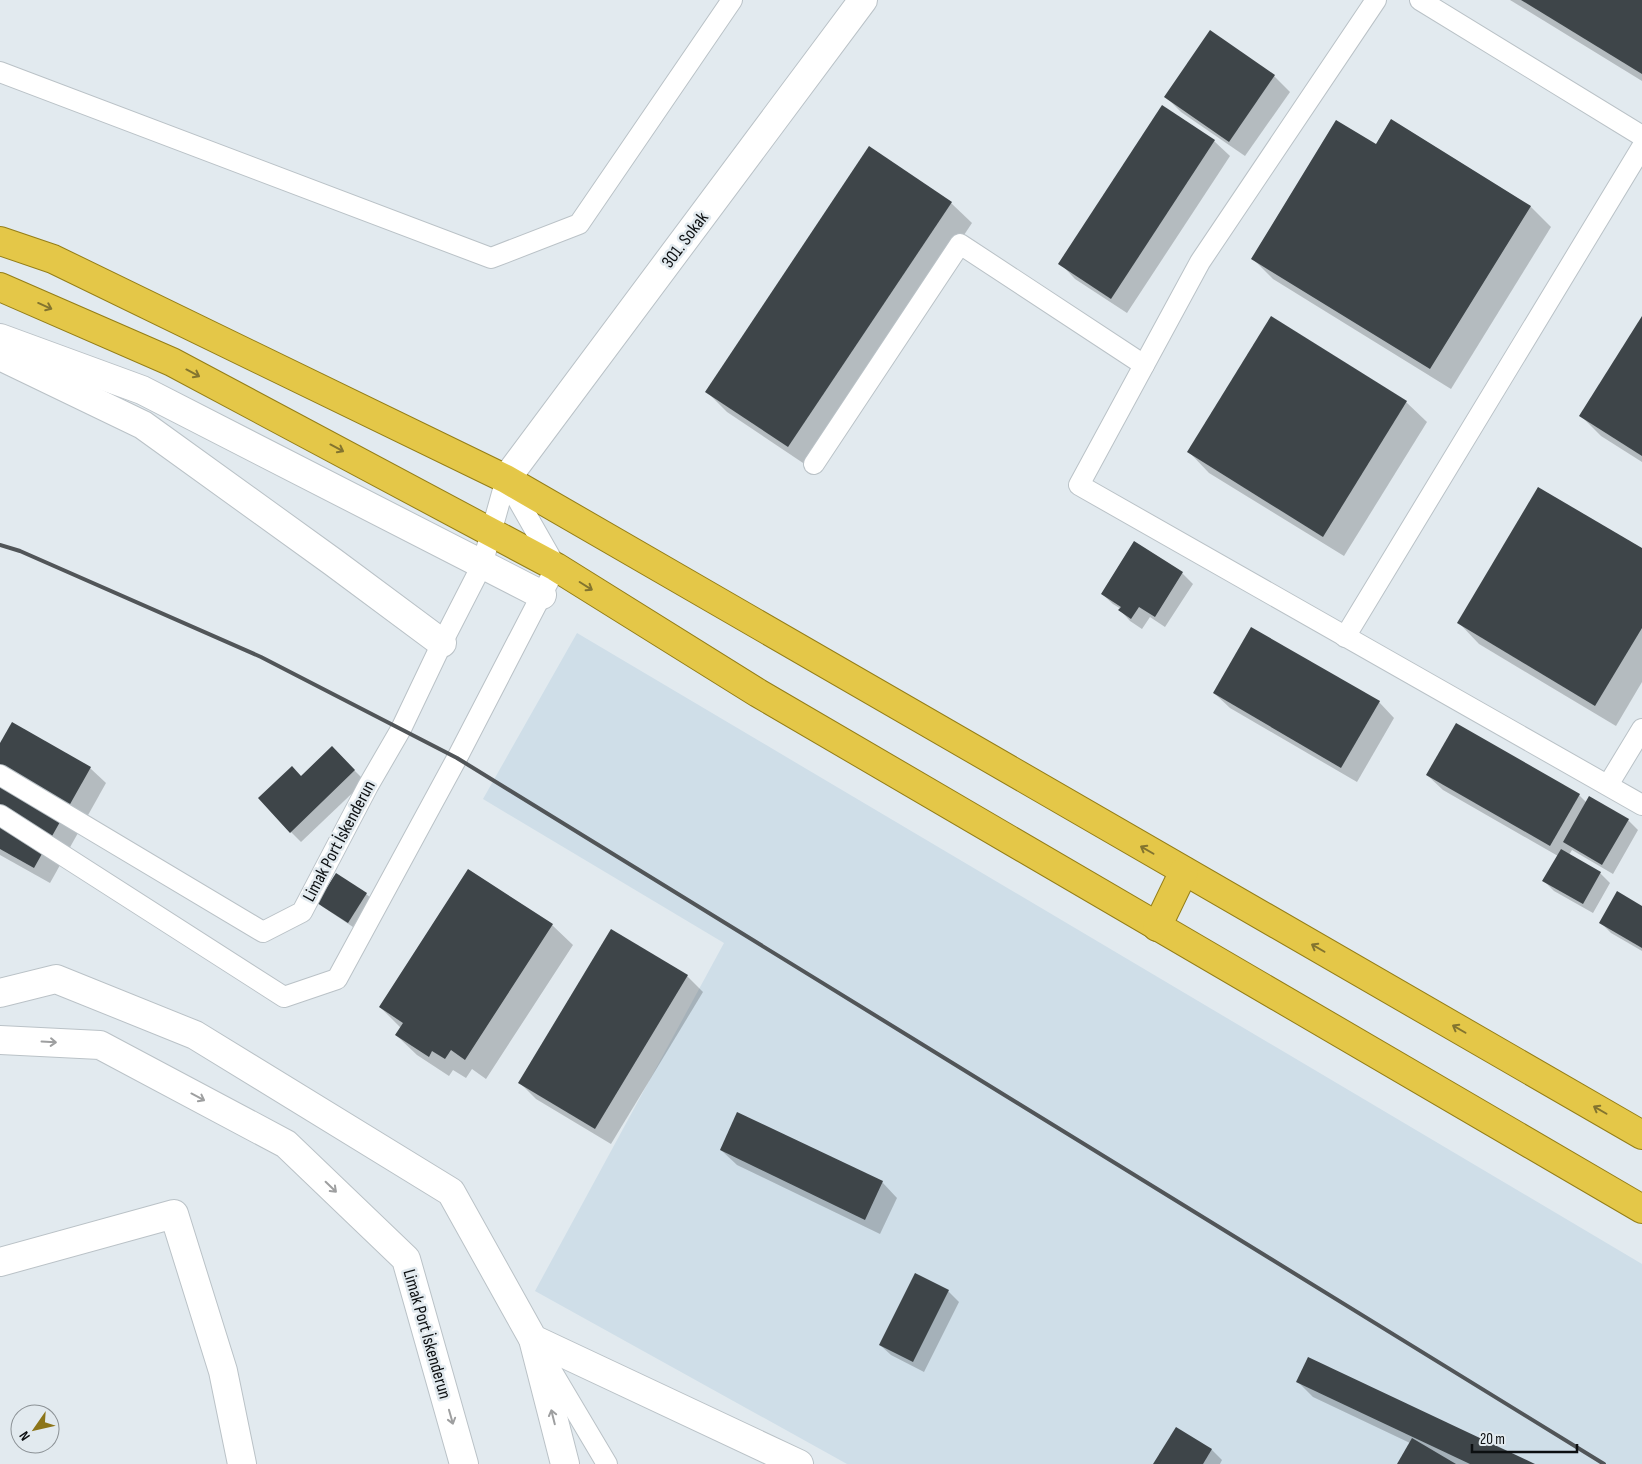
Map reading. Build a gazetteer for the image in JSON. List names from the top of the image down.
{
  "streets": {
    "street": ["301. Sokak", "Limak Port İskenderun"]
  },
  "crossings": [
    ["301. Sokak", "Limak Port İskenderun"]
  ],
  "one_way": ["Limak Port İskenderun"],
  "scale_bar": "20 m",
  "north": "bottom left"
}
